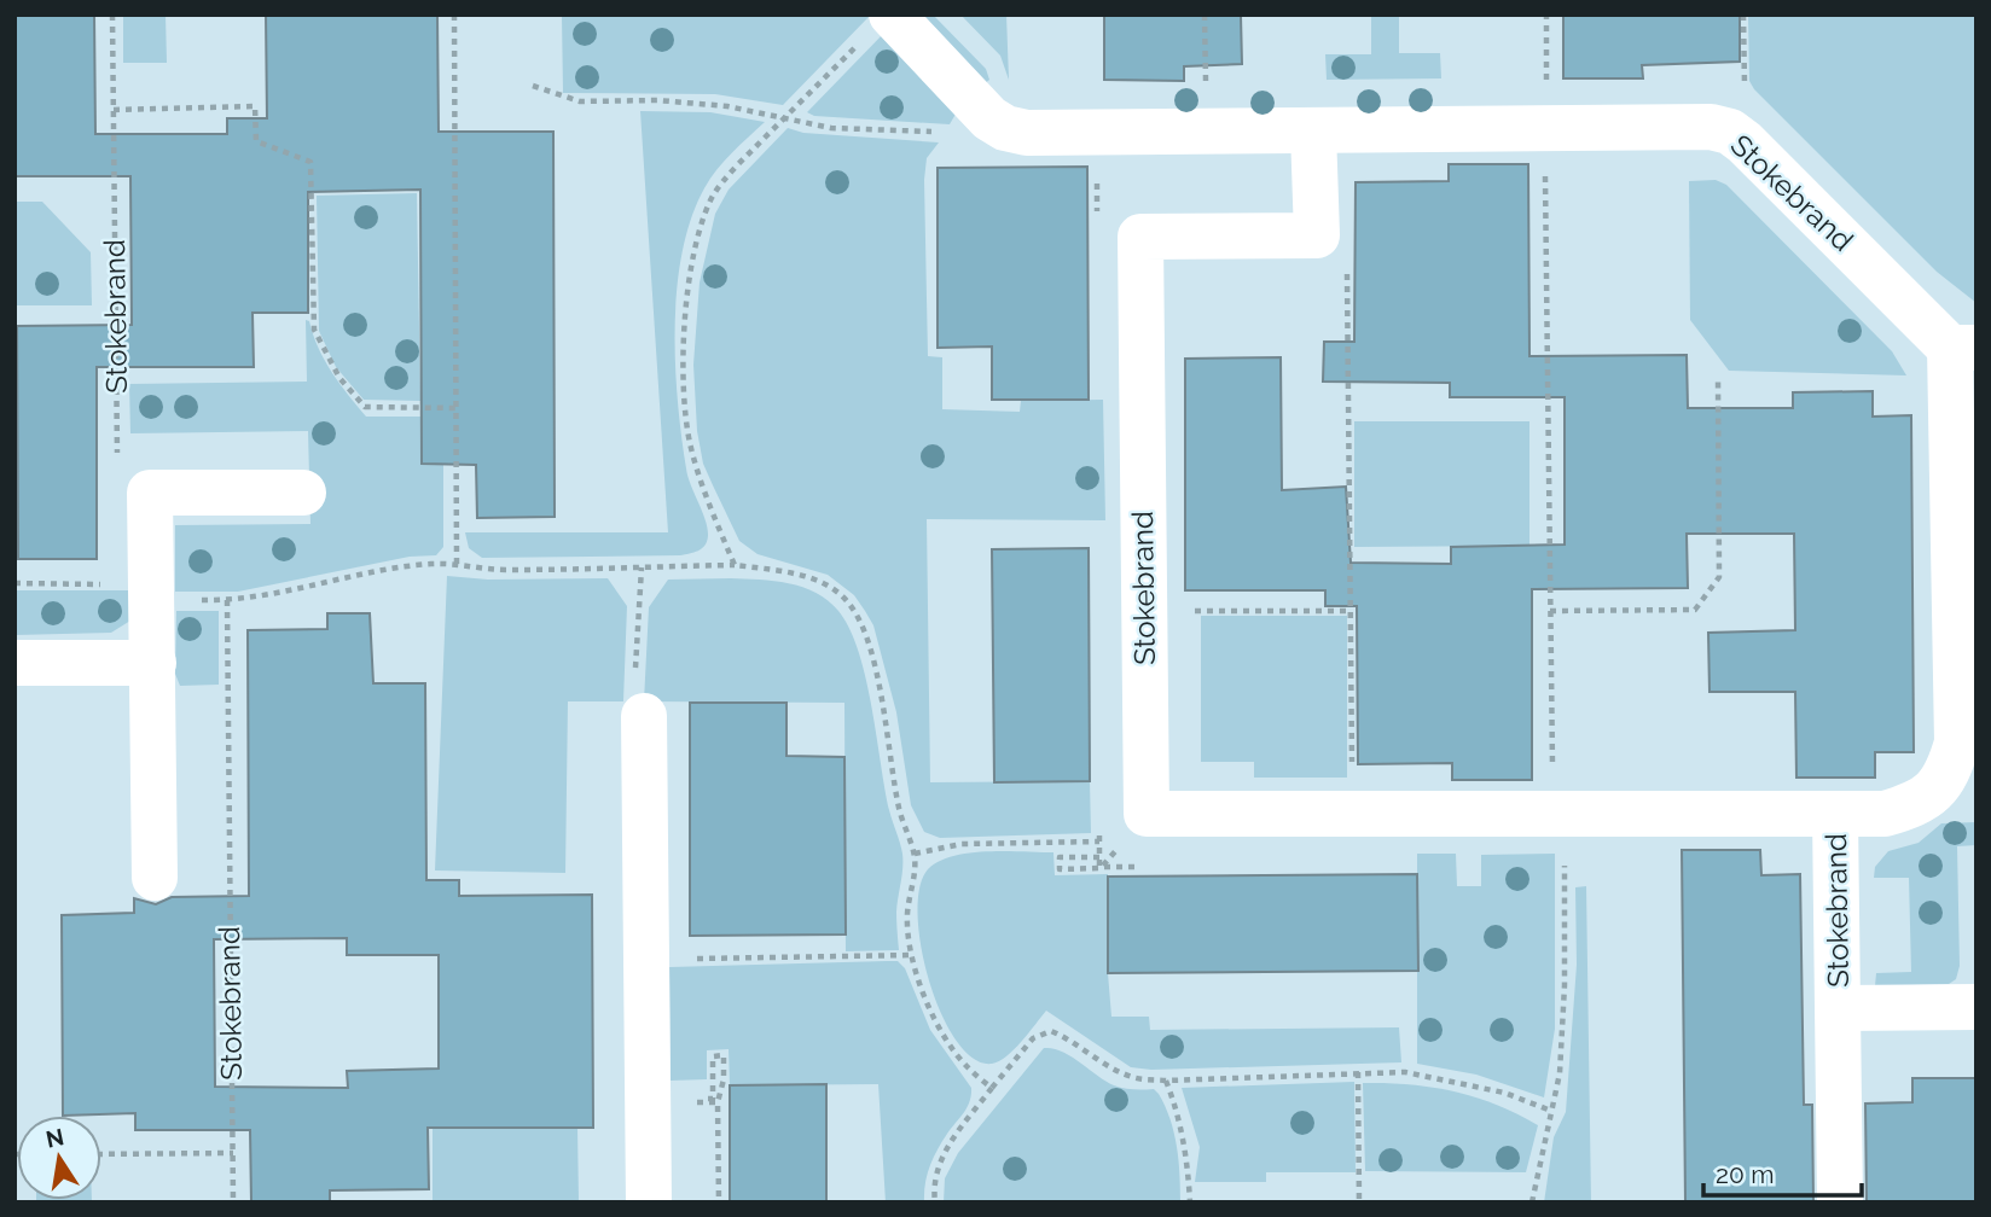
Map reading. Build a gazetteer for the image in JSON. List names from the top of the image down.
{
  "streets": {
    "street": ["Stokebrand"]
  },
  "scale_bar": "20 m",
  "north": "top"
}
